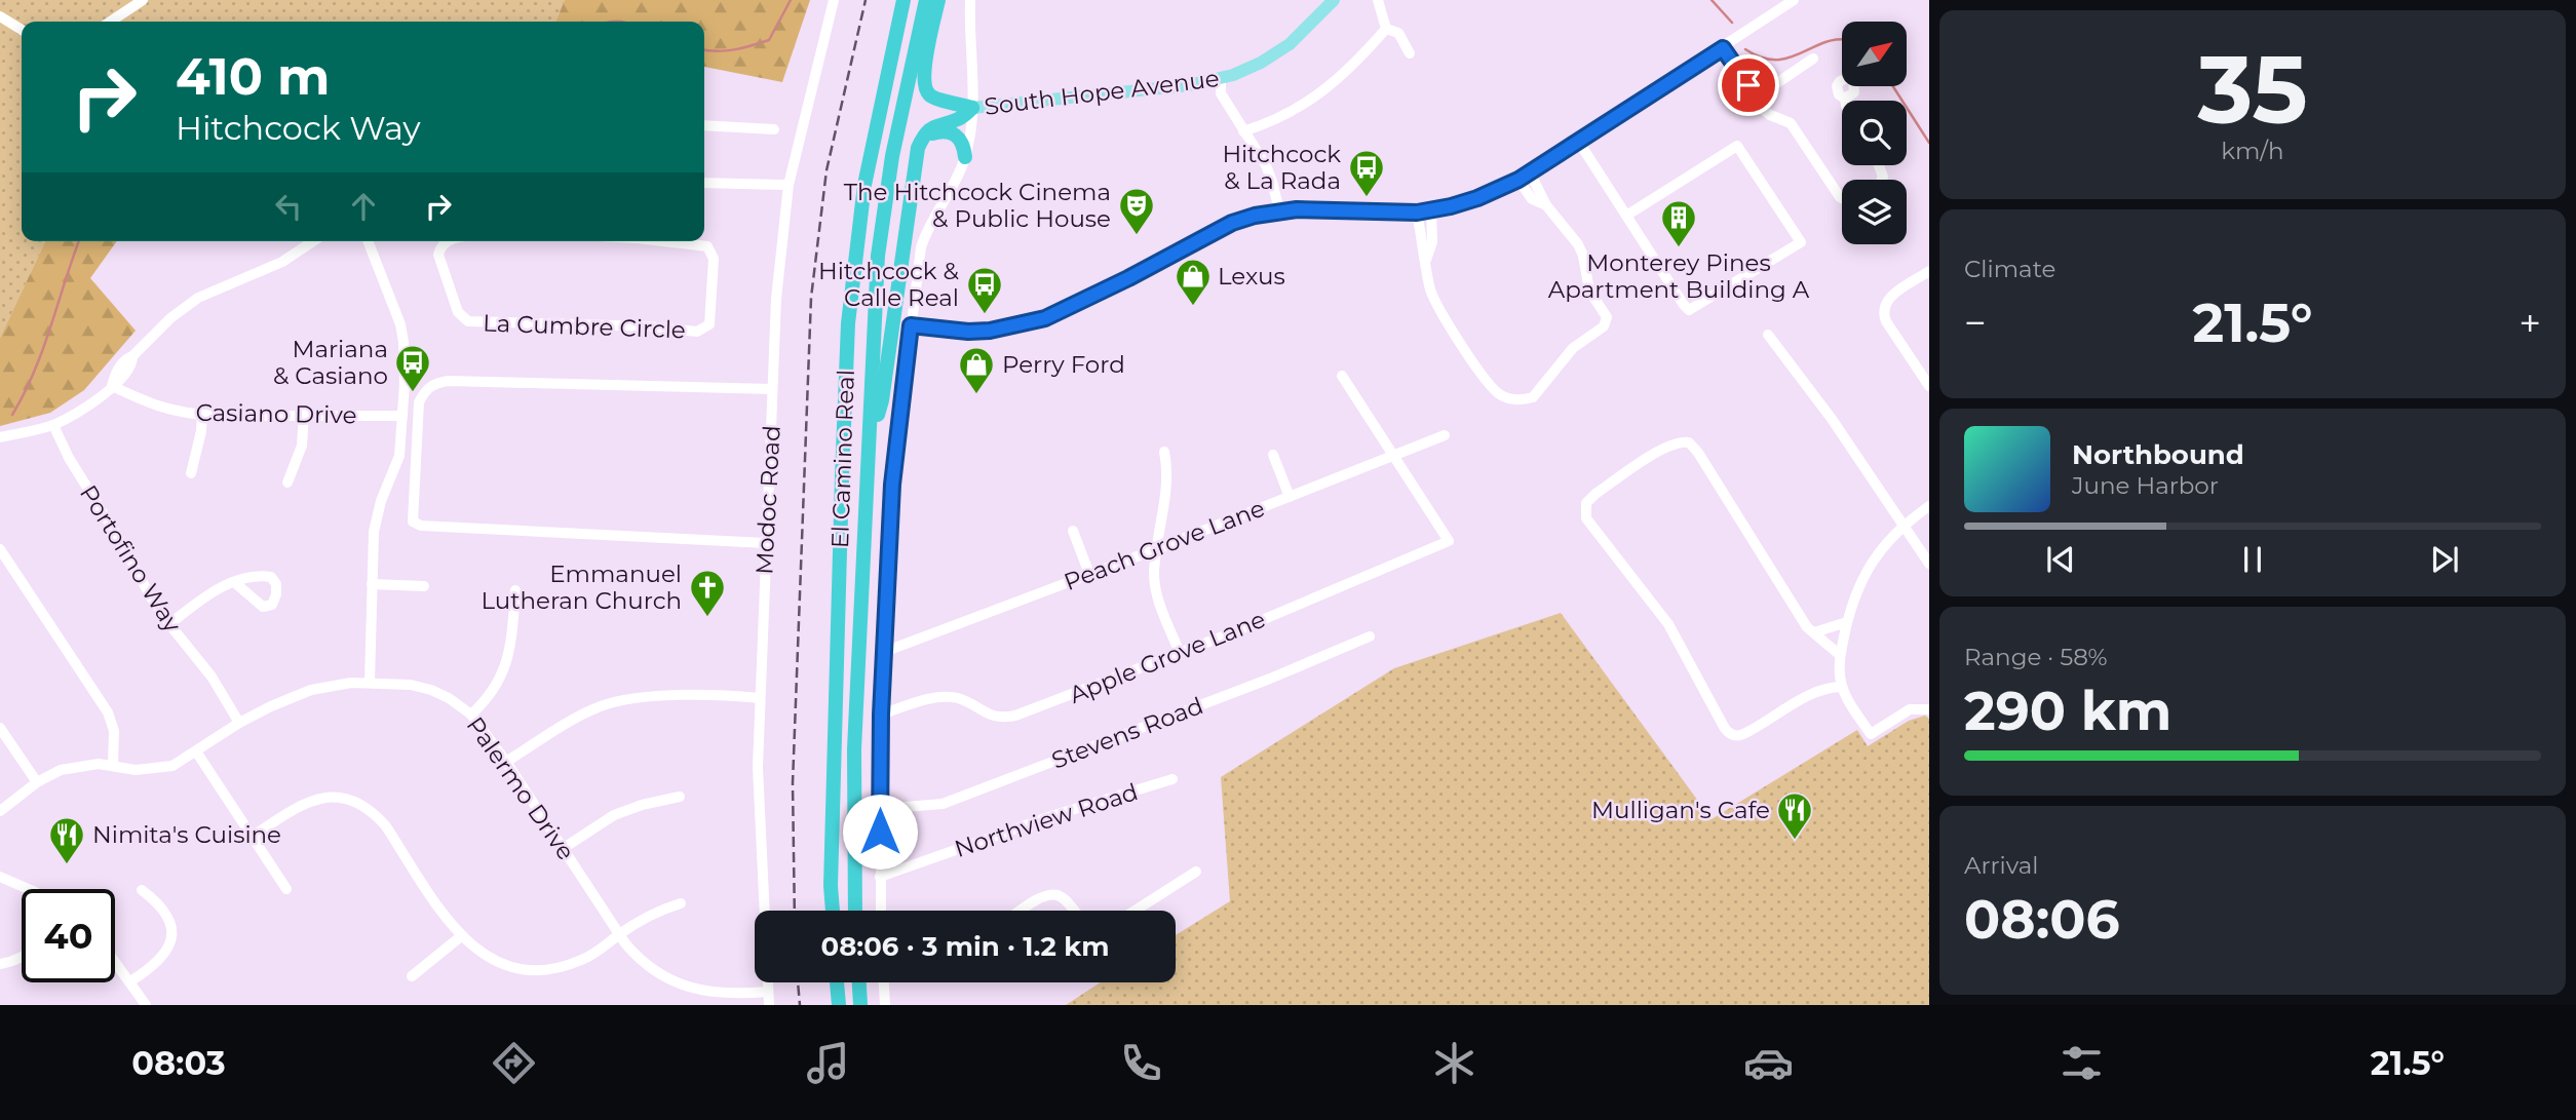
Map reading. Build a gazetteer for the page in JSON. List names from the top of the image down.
{
  "streets": {
    "highway": ["El Camino Real"],
    "main road": ["South Hope Avenue"],
    "street": [
      "La Cumbre Circle",
      "Casiano Drive",
      "Modoc Road",
      "Peach Grove Lane",
      "Portofino Way",
      "Apple Grove Lane",
      "Stevens Road",
      "Palermo Drive",
      "Northview Road"
    ]
  },
  "crossings": [
    ["Modoc Road", "Palermo Drive"],
    ["Peach Grove Lane", "Apple Grove Lane"],
    ["Portofino Way", "Palermo Drive"]
  ],
  "places": {
    "bus stop": ["Hitchcock & La Rada", "Hitchcock & Calle Real", "Mariana & Casiano"],
    "theatre": ["The Hitchcock Cinema & Public House"],
    "building": ["Monterey Pines Apartment Building A"],
    "shop": ["Lexus", "Perry Ford"],
    "church": ["Emmanuel Lutheran Church"],
    "restaurant": ["Mulligan's Cafe", "Nimita's Cuisine"]
  },
  "north": "top right",
  "page": {
    "tile": [
      ["35", "km/h"],
      "Climate",
      ["Range · 58%", "290 km"],
      ["Arrival", "08:06"]
    ],
    "turn": ["410 m", "Hitchcock Way"],
    "heat": ["−", "21.5°", "+"],
    "song": ["Northbound", "June Harbor"],
    "limit": "40",
    "trip": "08:06 · 3 min · 1.2 km",
    "tabs": ["08:03", "21.5°"]
  }
}
